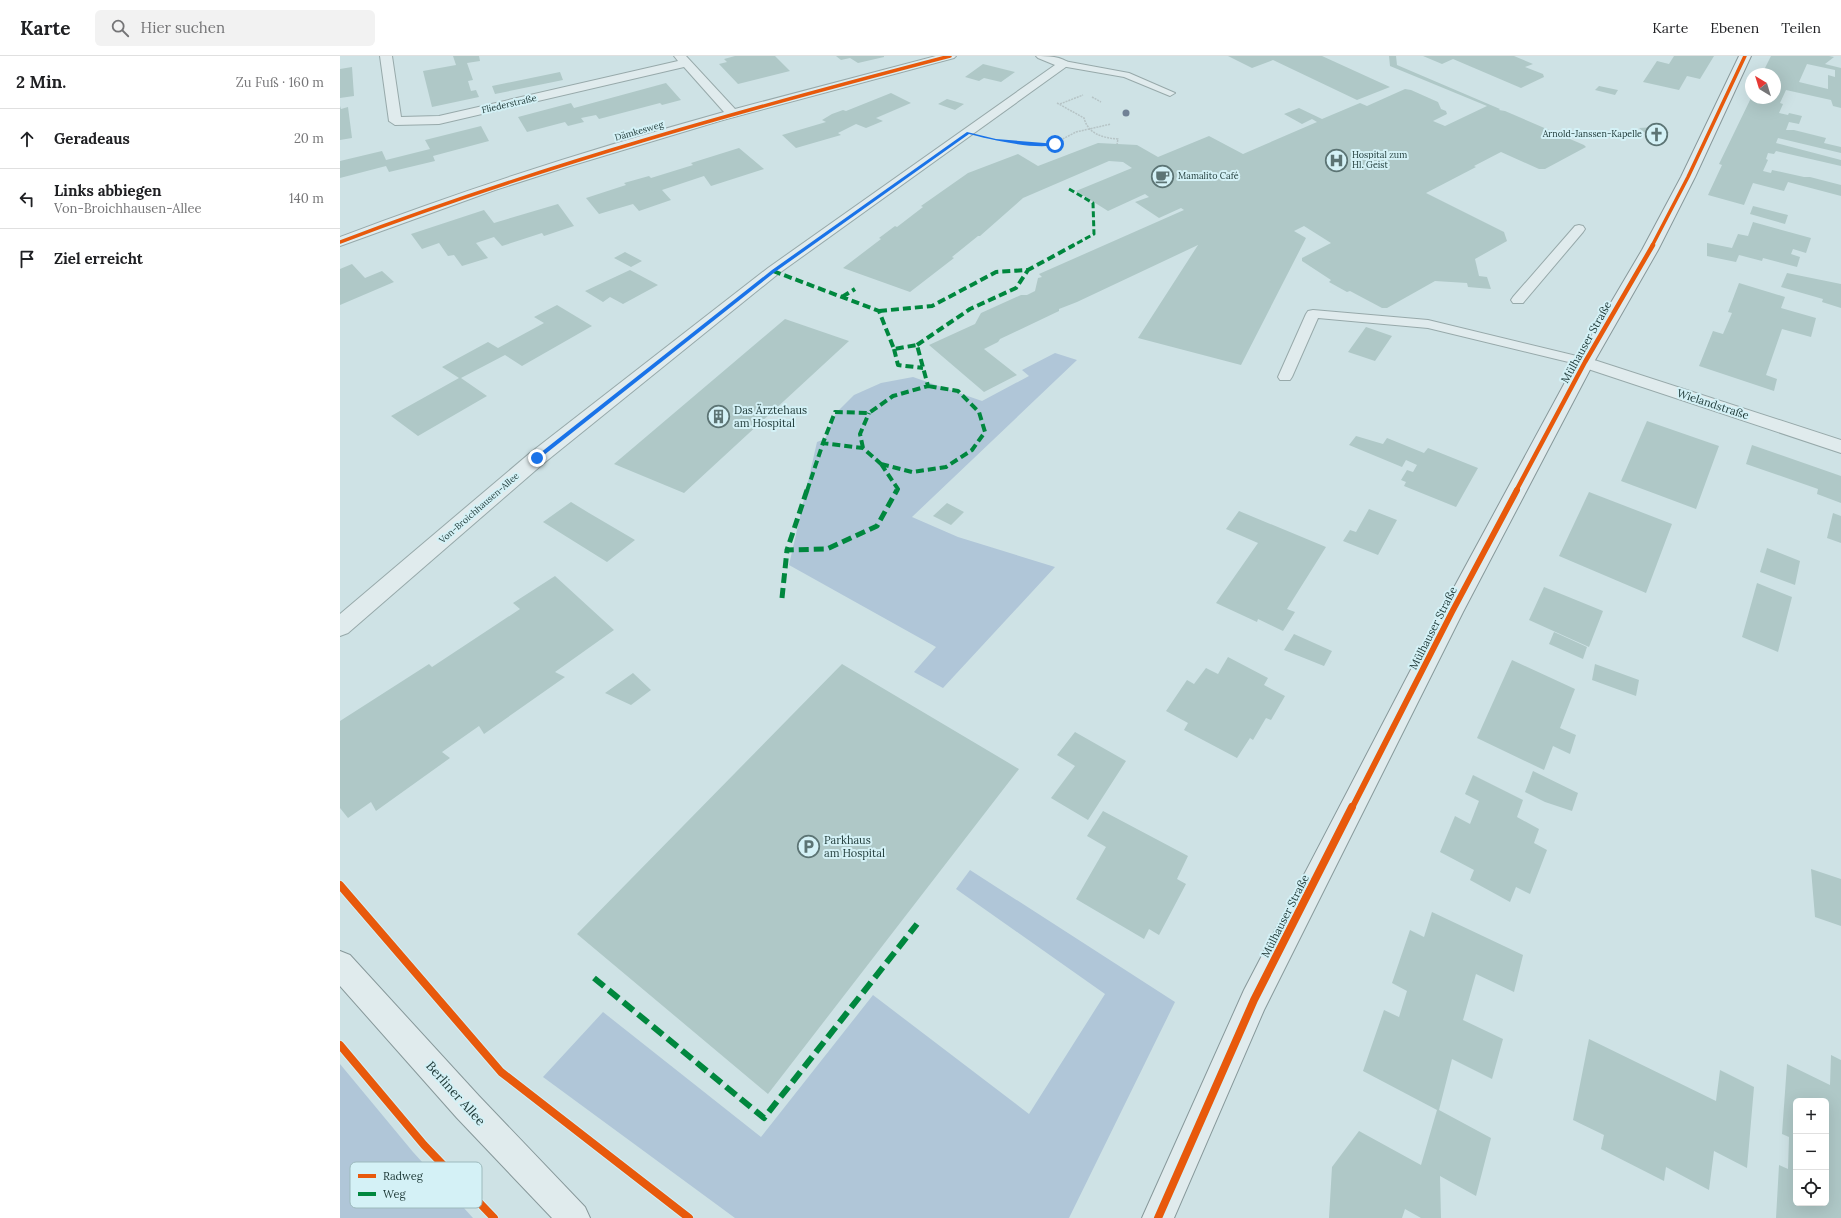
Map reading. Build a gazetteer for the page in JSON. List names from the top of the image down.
{
  "streets": {
    "street": [
      "Fliederstraße",
      "Dämkesweg",
      "Mülhauser Straße",
      "Wielandstraße",
      "Von-Broichhausen-Allee",
      "Berliner Allee"
    ]
  },
  "crossings": [
    ["Mülhauser Straße", "Wielandstraße"]
  ],
  "places": {
    "church": ["Arnold-Janssen-Kapelle"],
    "hospital": ["Hospital zum Hl. Geist"],
    "cafe": ["Mamalito Café"],
    "building": ["Das Ärztehaus am Hospital"],
    "parking": ["Parkhaus am Hospital"]
  },
  "legend": ["Radweg", "Weg"],
  "north": "top left",
  "page": {
    "header": "Karte",
    "search": "Hier suchen",
    "nav": ["Karte", "Ebenen", "Teilen"],
    "heading": ["2 Min.", "Zu Fuß · 160 m"],
    "list": [
      ["Geradeaus", "20 m"],
      ["Links abbiegen", "Von-Broichhausen-Allee", "140 m"],
      "Ziel erreicht"
    ],
    "map_buttons": ["+", "−"]
  }
}
